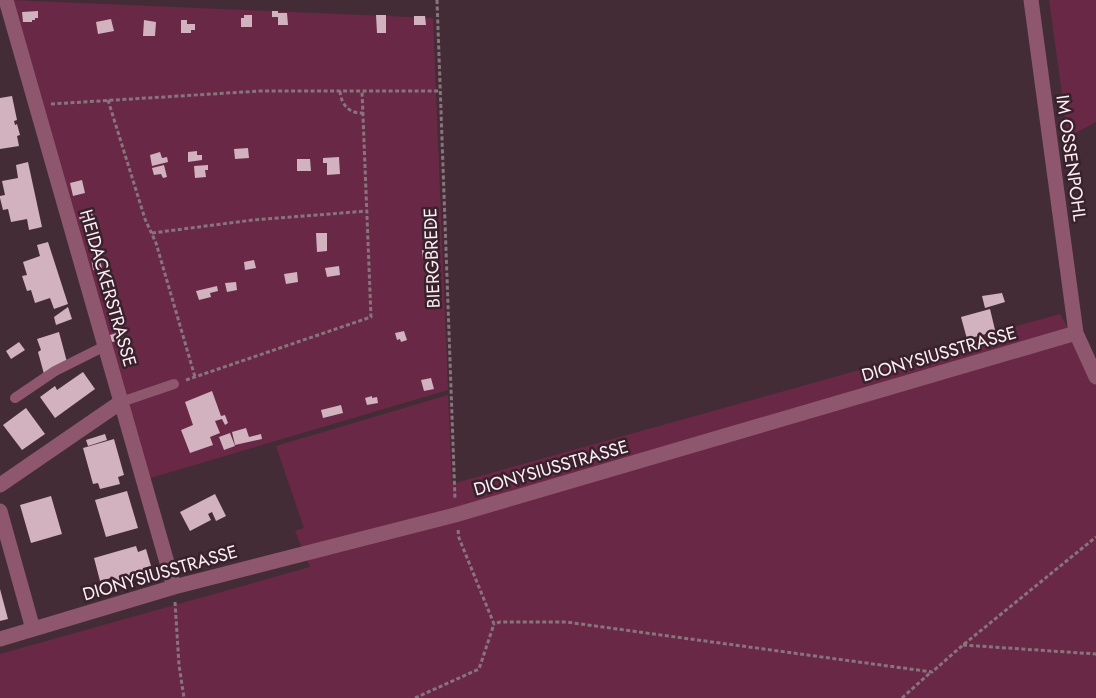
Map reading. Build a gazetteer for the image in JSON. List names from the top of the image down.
{
  "streets": {
    "street": ["IM OSSENPOHL", "HEIDACKERSTRASSE", "DIONYSIUSSTRASSE"],
    "path": ["BIERGBREDE"]
  },
  "crossings": [
    ["IM OSSENPOHL", "DIONYSIUSSTRASSE"],
    ["BIERGBREDE", "DIONYSIUSSTRASSE"],
    ["HEIDACKERSTRASSE", "DIONYSIUSSTRASSE"]
  ]
}
